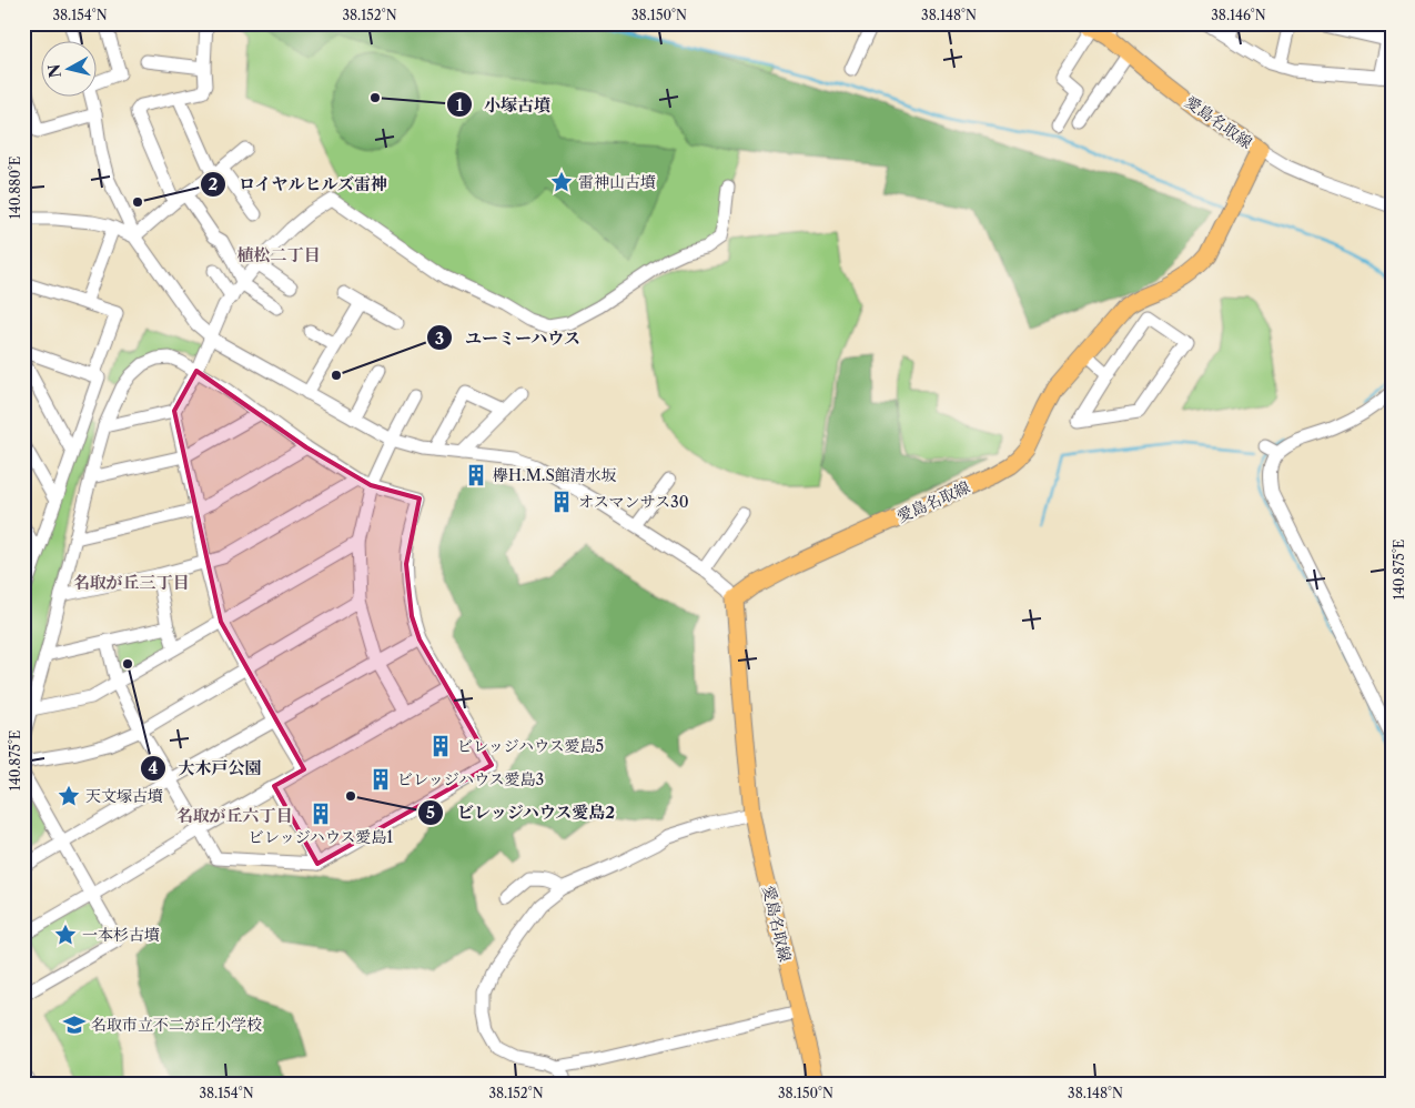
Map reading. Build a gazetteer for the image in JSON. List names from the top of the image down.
{
  "streets": {
    "main road": ["愛島名取線"]
  },
  "districts": ["植松二丁目", "名取が丘三丁目", "名取が丘六丁目"],
  "places": {
    "other": [
      "小塚古墳",
      "ロイヤルヒルズ雷神",
      "ユーミーハウス",
      "大木戸公園",
      "ビレッジハウス愛島2"
    ],
    "place": ["雷神山古墳", "天文塚古墳", "一本杉古墳"],
    "building": [
      "欅H.M.S館清水坂",
      "オスマンサス30",
      "ビレッジハウス愛島5",
      "ビレッジハウス愛島3",
      "ビレッジハウス愛島1"
    ],
    "school or university": ["名取市立不二が丘小学校"]
  },
  "north": "left",
  "coordinates": [
    "38.154°N",
    "38.152°N",
    "38.150°N",
    "38.148°N",
    "38.146°N",
    "140.880°E",
    "140.875°E"
  ]
}
